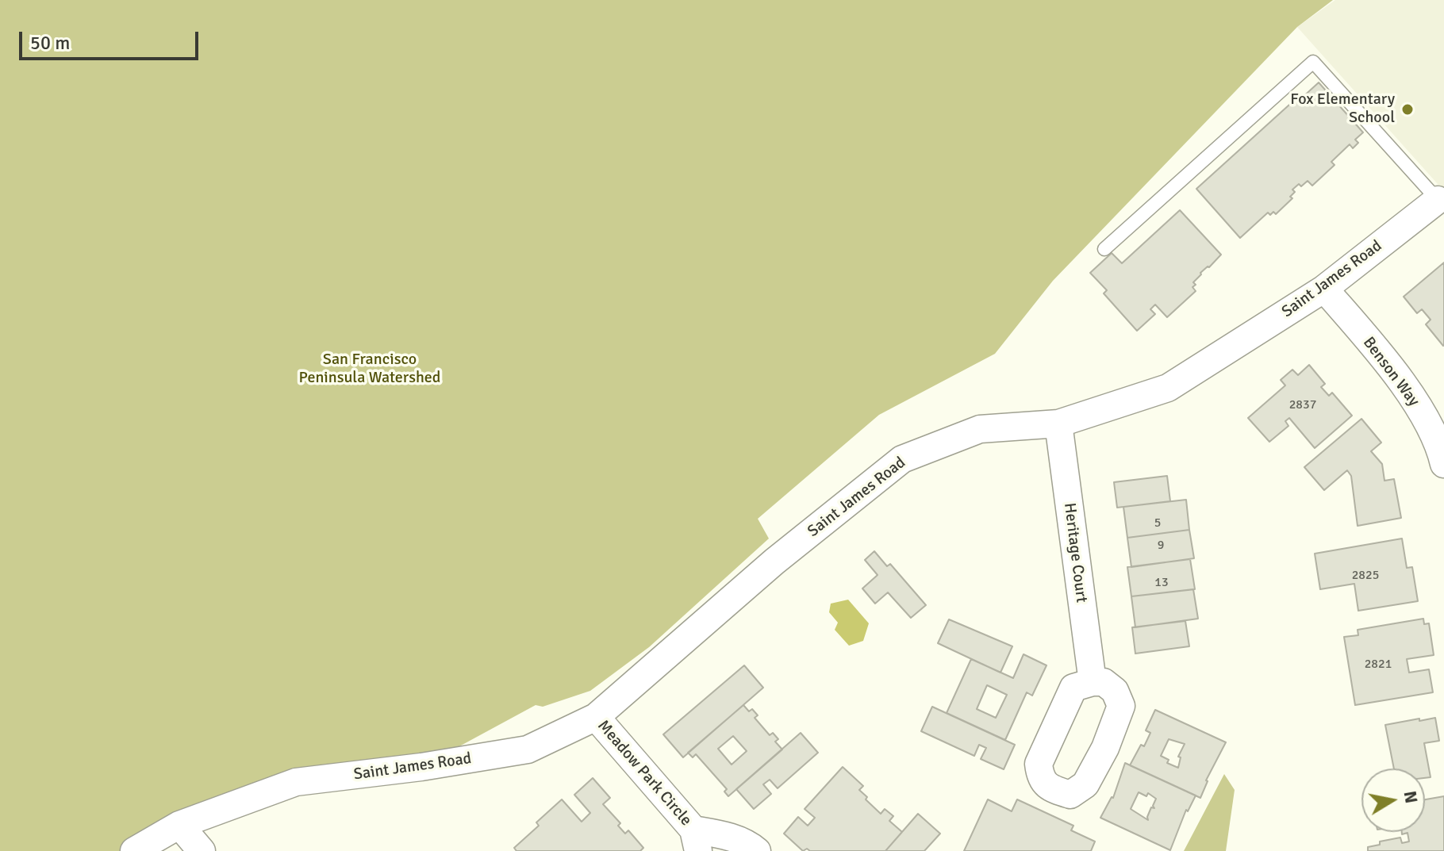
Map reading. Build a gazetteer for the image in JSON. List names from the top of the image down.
{
  "streets": {
    "street": [
      "Saint James Road",
      "Benson Way",
      "Heritage Court",
      "Meadow Park Circle"
    ]
  },
  "crossings": [
    ["Saint James Road", "Benson Way"],
    ["Saint James Road", "Heritage Court"],
    ["Saint James Road", "Meadow Park Circle"]
  ],
  "parks": ["San Francisco Peninsula Watershed"],
  "places": ["Fox Elementary School"],
  "house_numbers": [
    "2837",
    "5",
    "9",
    "2825",
    "13",
    "2821"
  ],
  "scale_bar": "50 m",
  "north": "right"
}
